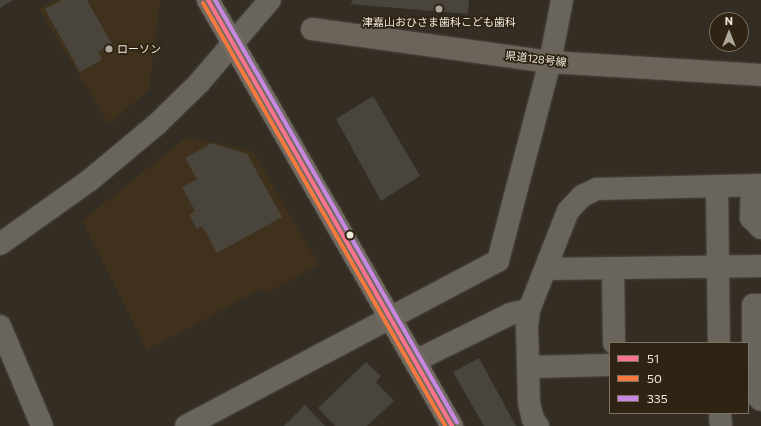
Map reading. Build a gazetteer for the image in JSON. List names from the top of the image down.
{
  "streets": {
    "main road": ["県道128号線"]
  },
  "places": ["津嘉山おひさま歯科こども歯科", "ローソン"],
  "lines": ["transit line 51", "transit line 335", "transit line 50"],
  "legend": ["51", "50", "335"],
  "north": "top"
}
